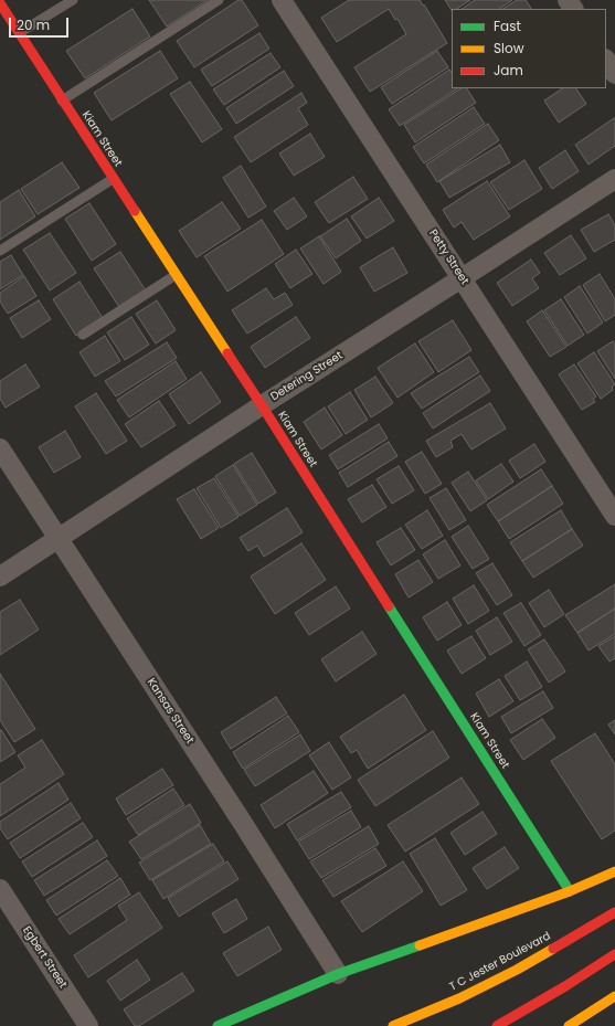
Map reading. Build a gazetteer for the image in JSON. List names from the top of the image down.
{
  "streets": {
    "street": [
      "Kiam Street",
      "Petty Street",
      "Detering Street",
      "Kansas Street",
      "Egbert Street",
      "T C Jester Boulevard"
    ]
  },
  "crossings": [
    ["Kiam Street", "Detering Street"],
    ["Petty Street", "Detering Street"],
    ["Detering Street", "Kansas Street"]
  ],
  "legend": ["Fast", "Slow", "Jam"],
  "scale_bar": "20 m"
}
